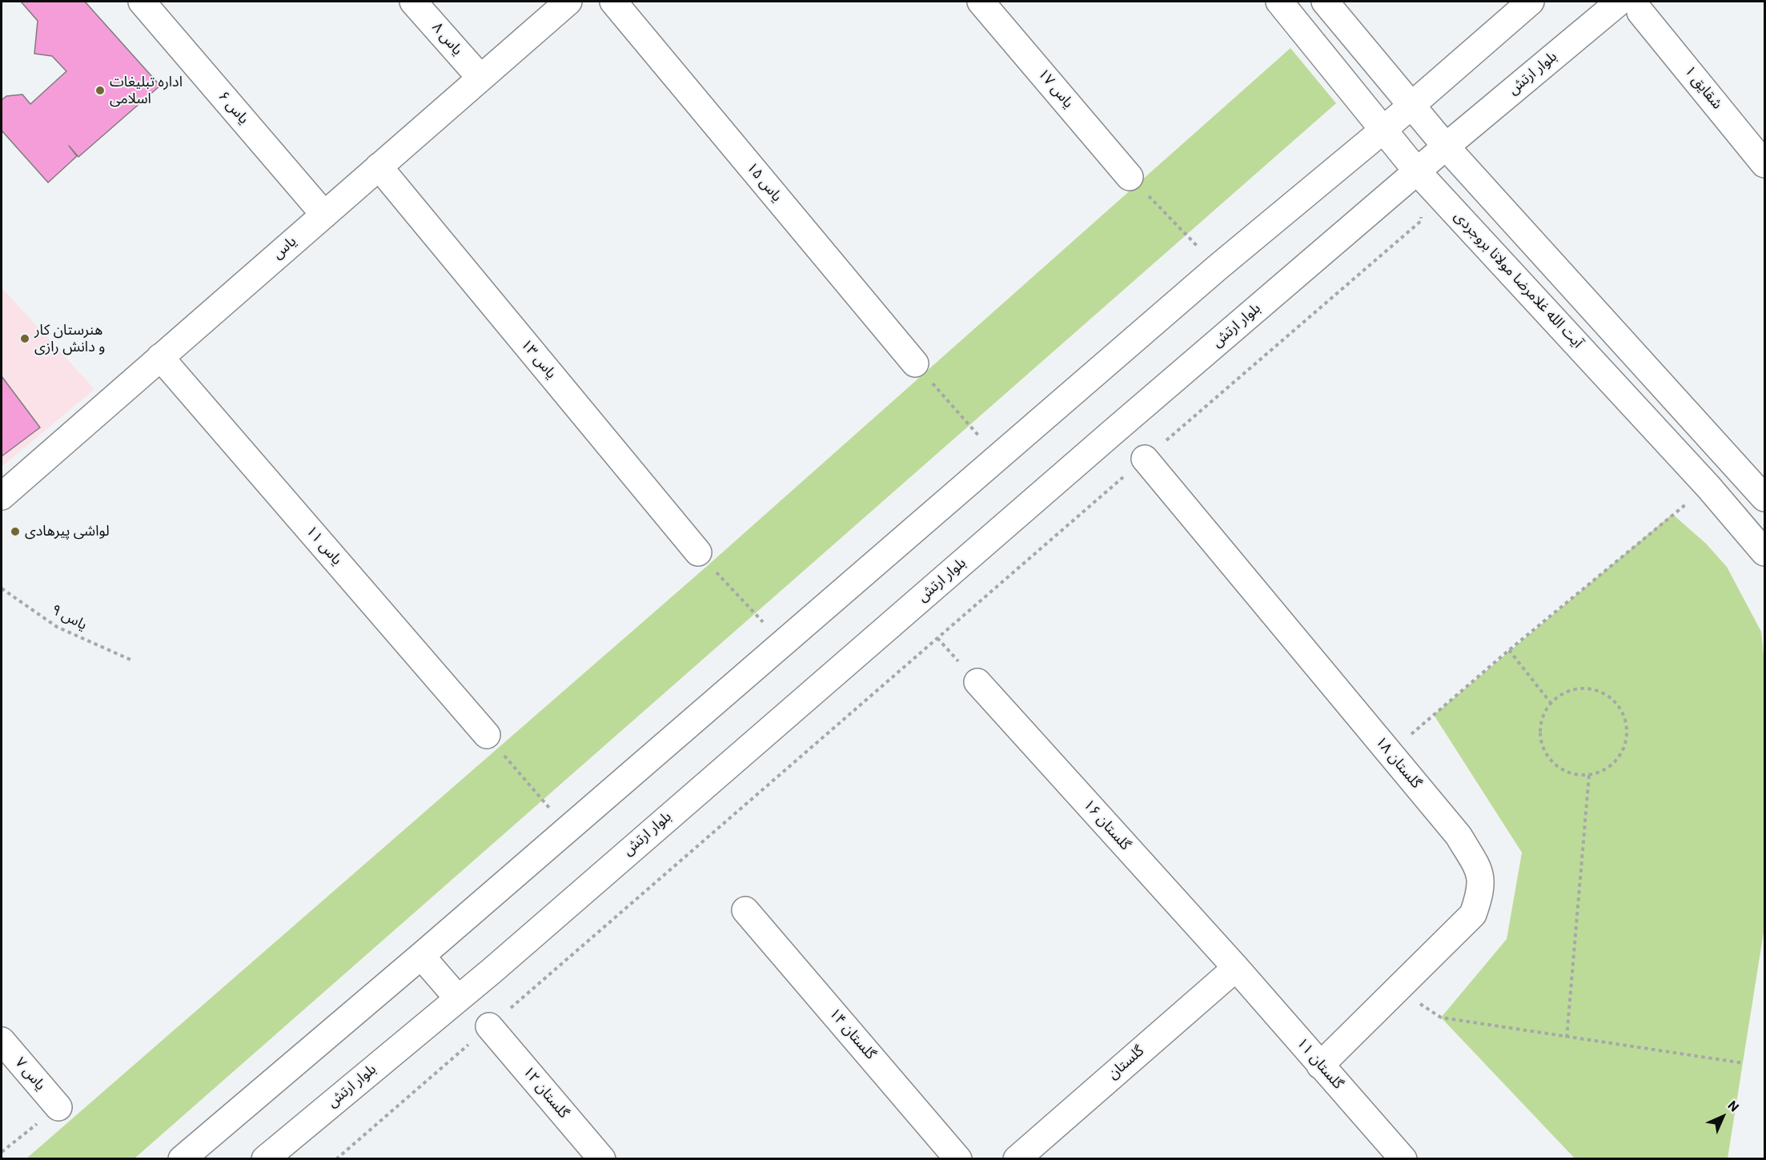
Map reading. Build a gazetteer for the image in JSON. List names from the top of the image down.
{
  "streets": {
    "street": [
      "یاس ۸",
      "بلوار ارتش",
      "شقایق ۱",
      "یاس ۱۷",
      "یاس ۶",
      "یاس ۱۵",
      "یاس",
      "آیت الله غلامرضا مولانا بروجردی",
      "یاس ۱۳",
      "یاس ۱۱",
      "گلستان ۱۸",
      "گلستان ۱۶",
      "گلستان ۱۴",
      "گلستان",
      "گلستان ۱۱",
      "یاس ۷",
      "گلستان ۱۲"
    ],
    "path": ["یاس ۹"]
  },
  "crossings": [
    ["یاس ۸", "یاس"],
    ["بلوار ارتش", "شقایق ۱"],
    ["بلوار ارتش", "آیت الله غلامرضا مولانا بروجردی"],
    ["یاس ۶", "یاس"],
    ["یاس", "یاس ۱۳"],
    ["یاس", "یاس ۱۱"],
    ["گلستان ۱۸", "گلستان ۱۱"],
    ["گلستان ۱۶", "گلستان"],
    ["گلستان ۱۶", "گلستان ۱۱"],
    ["گلستان", "گلستان ۱۱"]
  ],
  "places": ["اداره تبلیغات اسلامی", "هنرستان کار و دانش رازی", "لواشی پیرهادی"],
  "north": "top right"
}
